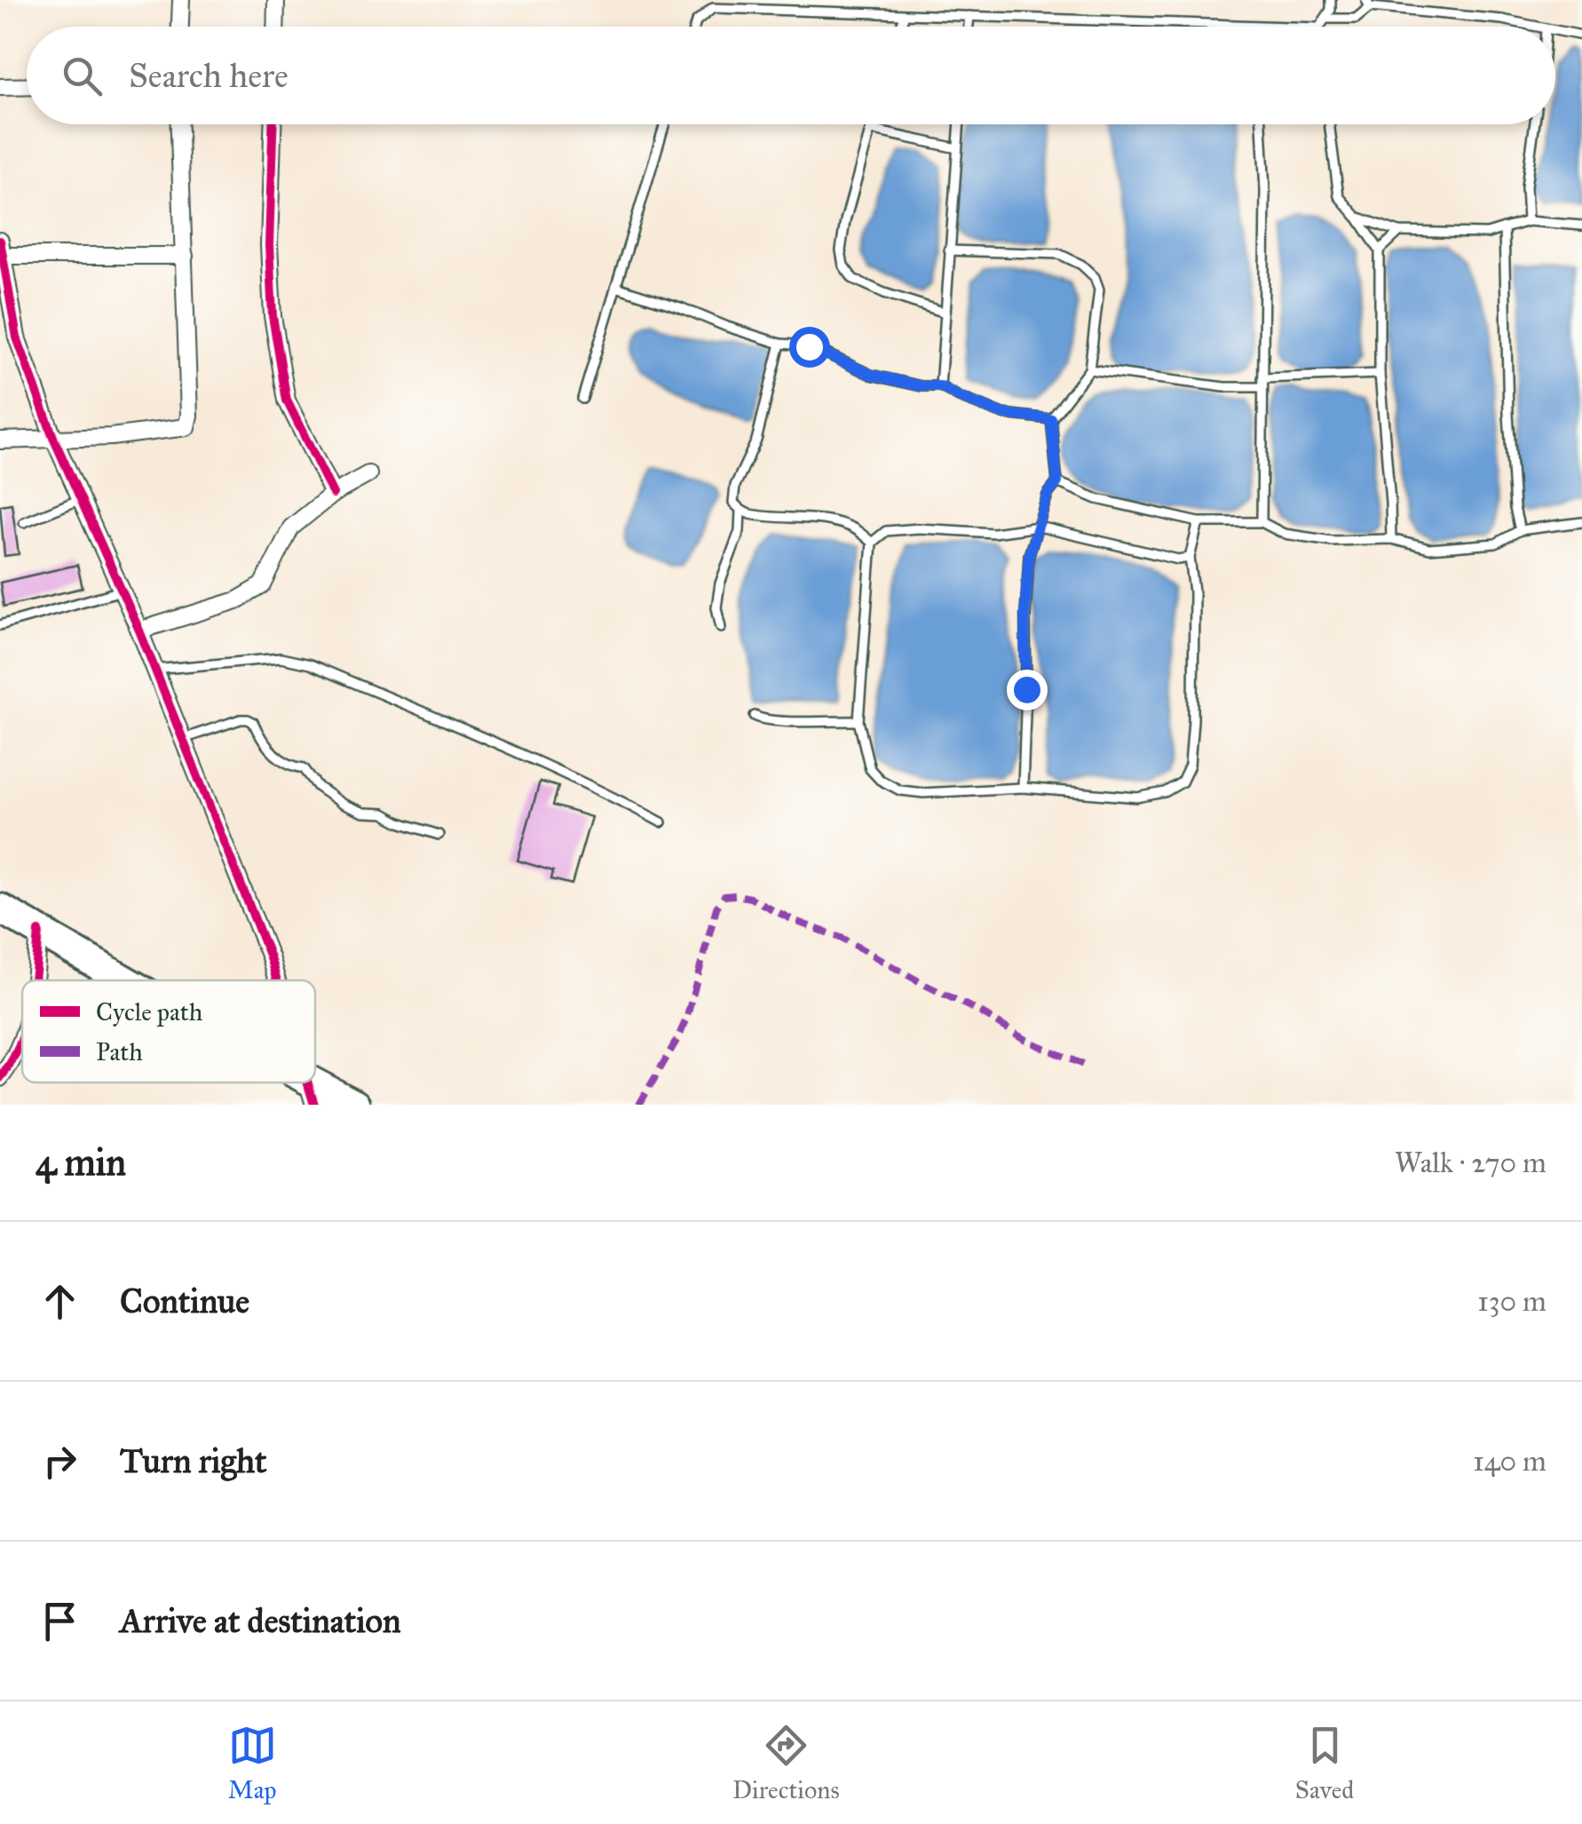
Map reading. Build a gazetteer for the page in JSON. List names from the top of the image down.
{
  "legend": ["Cycle path", "Path"],
  "page": {
    "search": "Search here",
    "heading": ["4 min", "Walk · 270 m"],
    "list": [
      ["Continue", "130 m"],
      ["Turn right", "140 m"],
      "Arrive at destination"
    ],
    "nav": ["Map", "Directions", "Saved"]
  }
}
